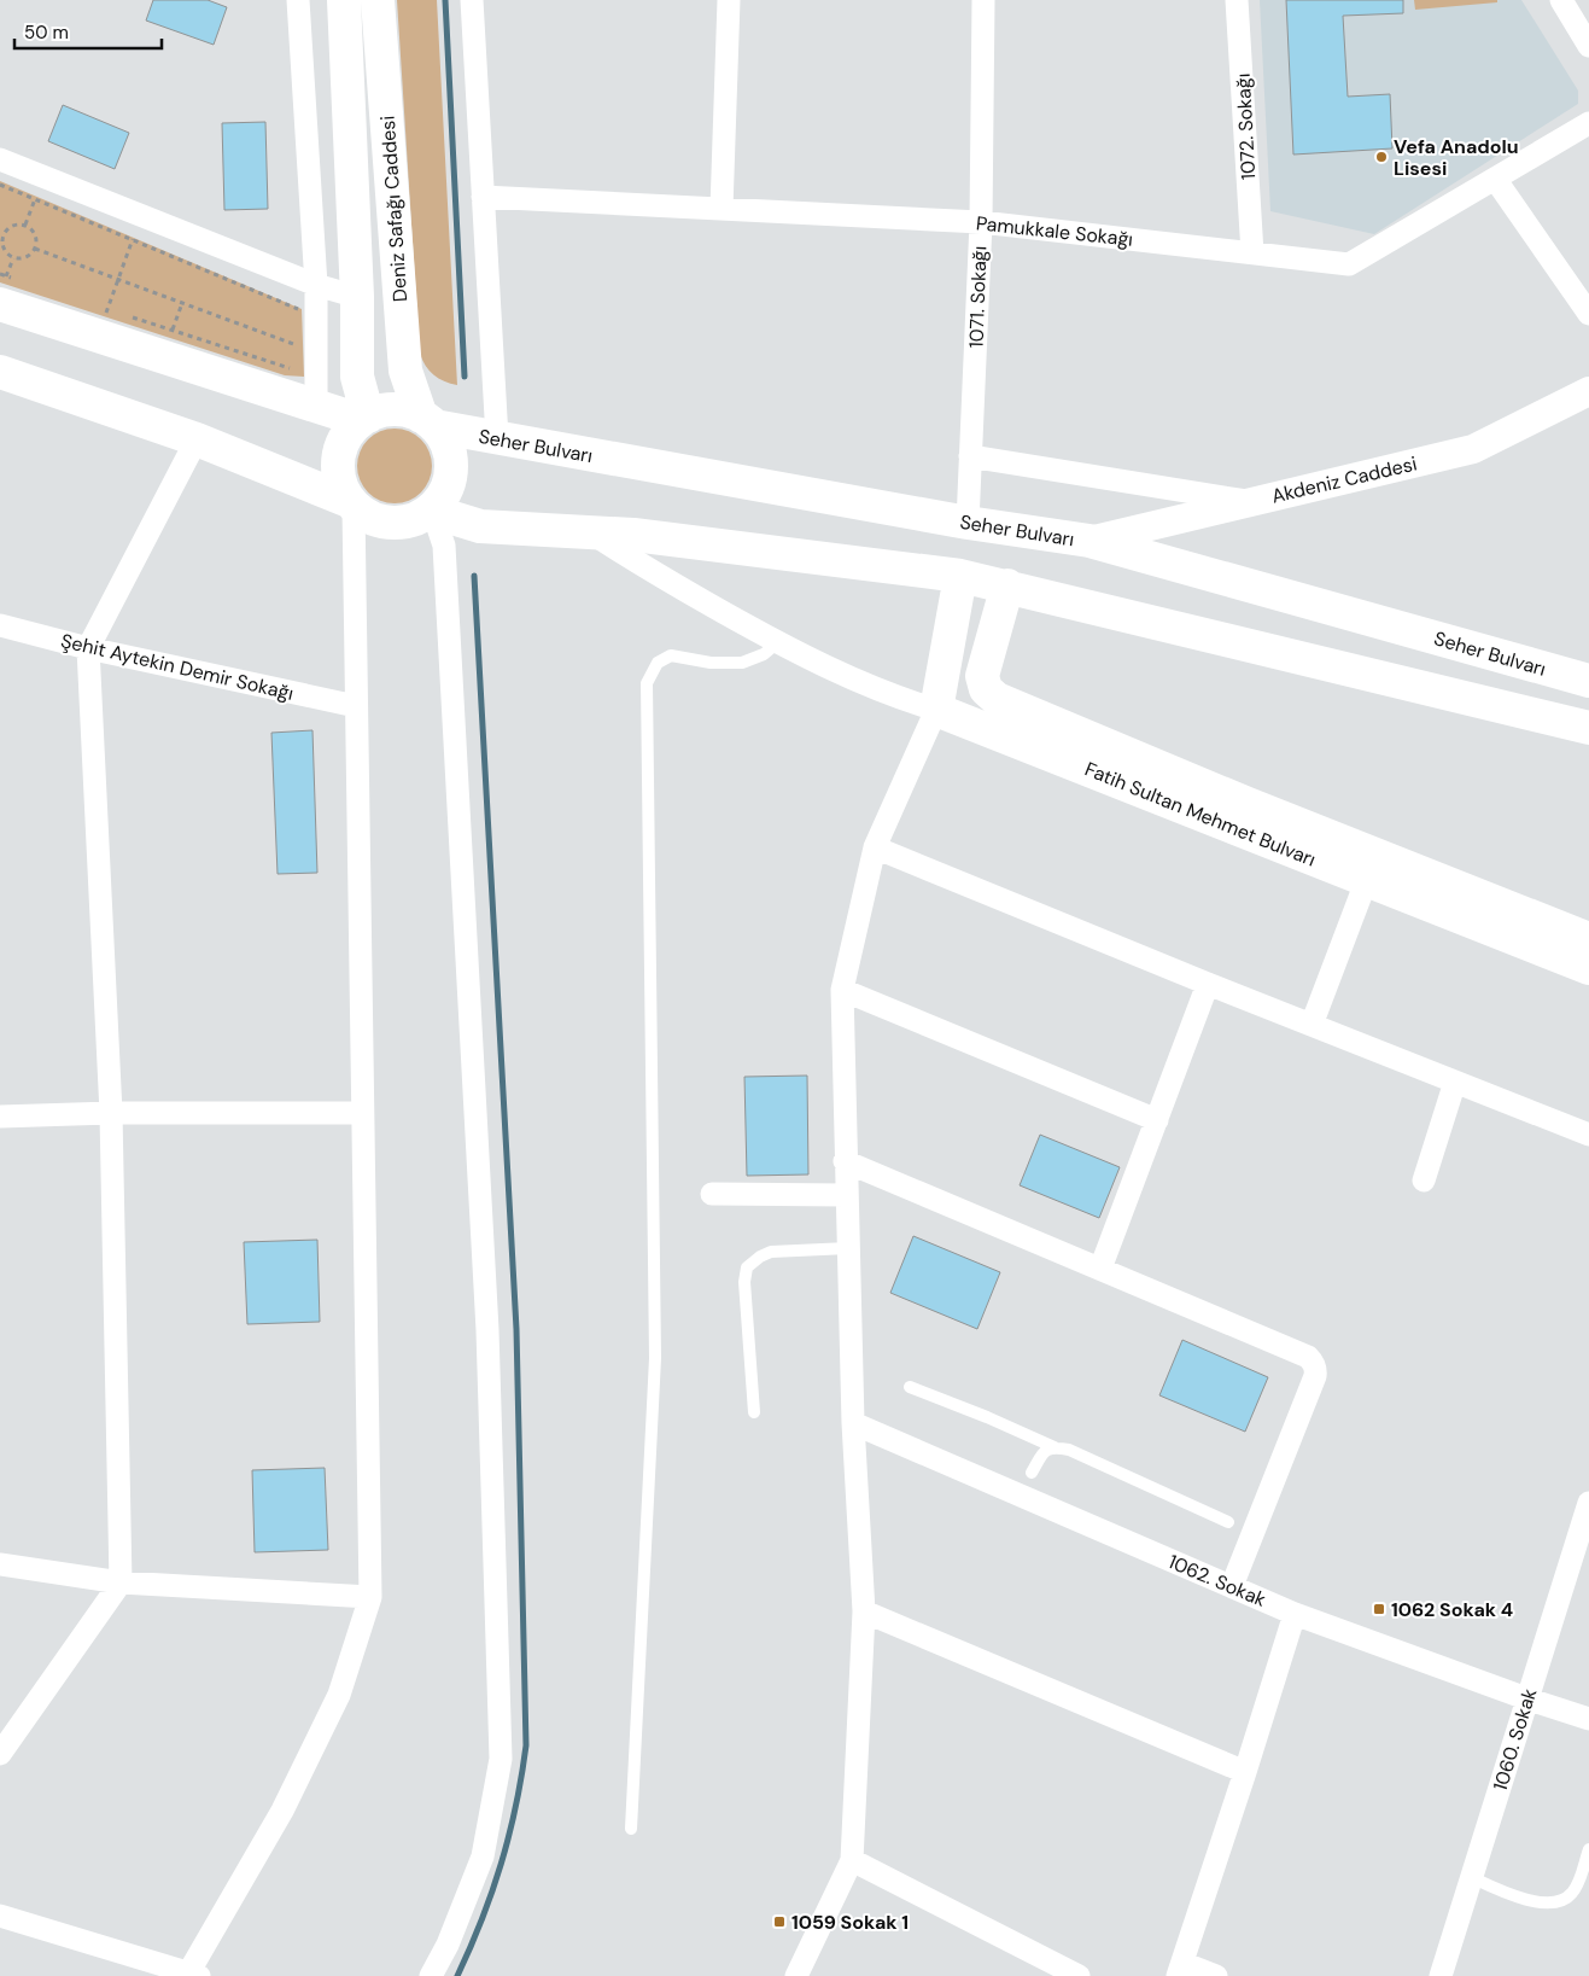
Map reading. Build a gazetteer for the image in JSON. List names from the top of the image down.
{
  "streets": {
    "main road": ["Deniz Safağı Caddesi", "Seher Bulvarı", "Fatih Sultan Mehmet Bulvarı"],
    "street": [
      "1072. Sokağı",
      "Pamukkale Sokağı",
      "1071. Sokağı",
      "Akdeniz Caddesi",
      "Şehit Aytekin Demir Sokağı",
      "1062. Sokak",
      "1060. Sokak"
    ]
  },
  "crossings": [
    ["1072. Sokağı", "Pamukkale Sokağı"],
    ["Deniz Safağı Caddesi", "Seher Bulvarı"],
    ["Pamukkale Sokağı", "1071. Sokağı"],
    ["1071. Sokağı", "Seher Bulvarı"],
    ["Seher Bulvarı", "Akdeniz Caddesi"],
    ["1062. Sokak", "1060. Sokak"]
  ],
  "places": {
    "other": ["Vefa Anadolu Lisesi"],
    "transit": ["1062 Sokak 4", "1059 Sokak 1"]
  },
  "scale_bar": "50 m"
}
